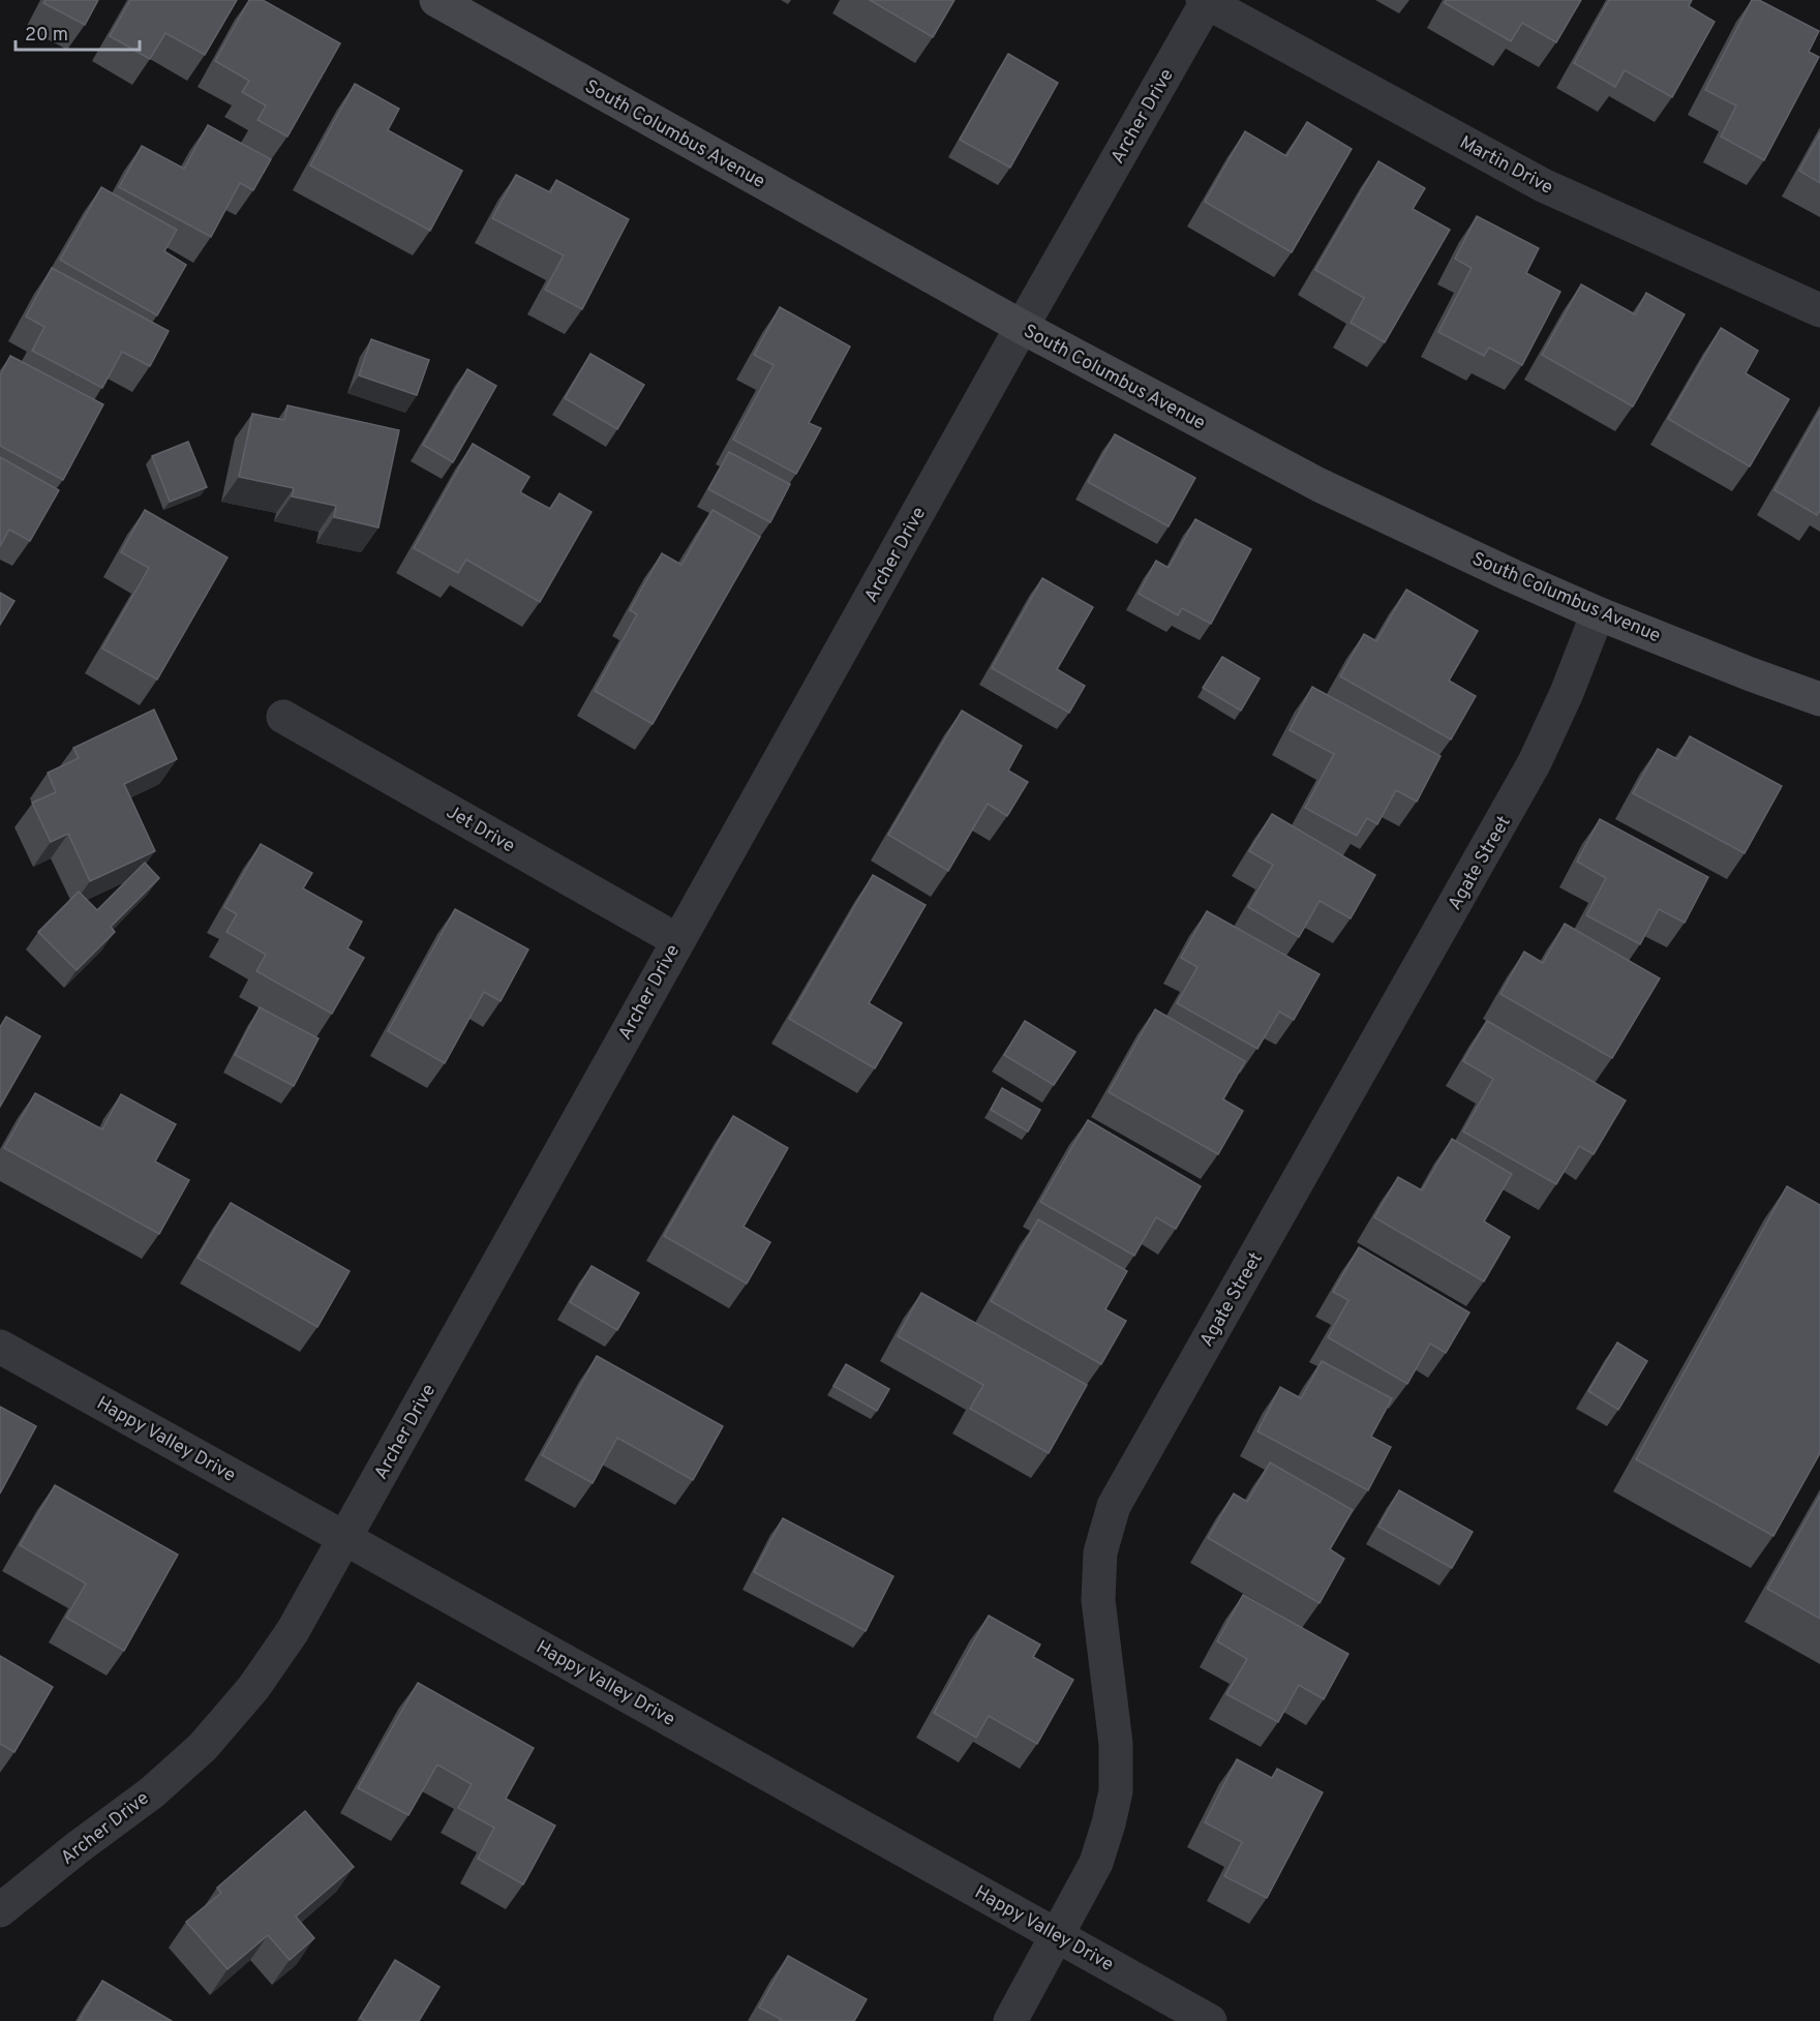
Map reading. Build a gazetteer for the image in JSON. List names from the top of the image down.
{
  "streets": {
    "main road": ["South Columbus Avenue"],
    "street": [
      "Archer Drive",
      "Martin Drive",
      "Jet Drive",
      "Agate Street",
      "Happy Valley Drive"
    ]
  },
  "crossings": [
    ["Archer Drive", "South Columbus Avenue"],
    ["Archer Drive", "Martin Drive"],
    ["Archer Drive", "Jet Drive"],
    ["Archer Drive", "Happy Valley Drive"],
    ["South Columbus Avenue", "Agate Street"],
    ["Agate Street", "Happy Valley Drive"]
  ],
  "scale_bar": "20 m"
}
